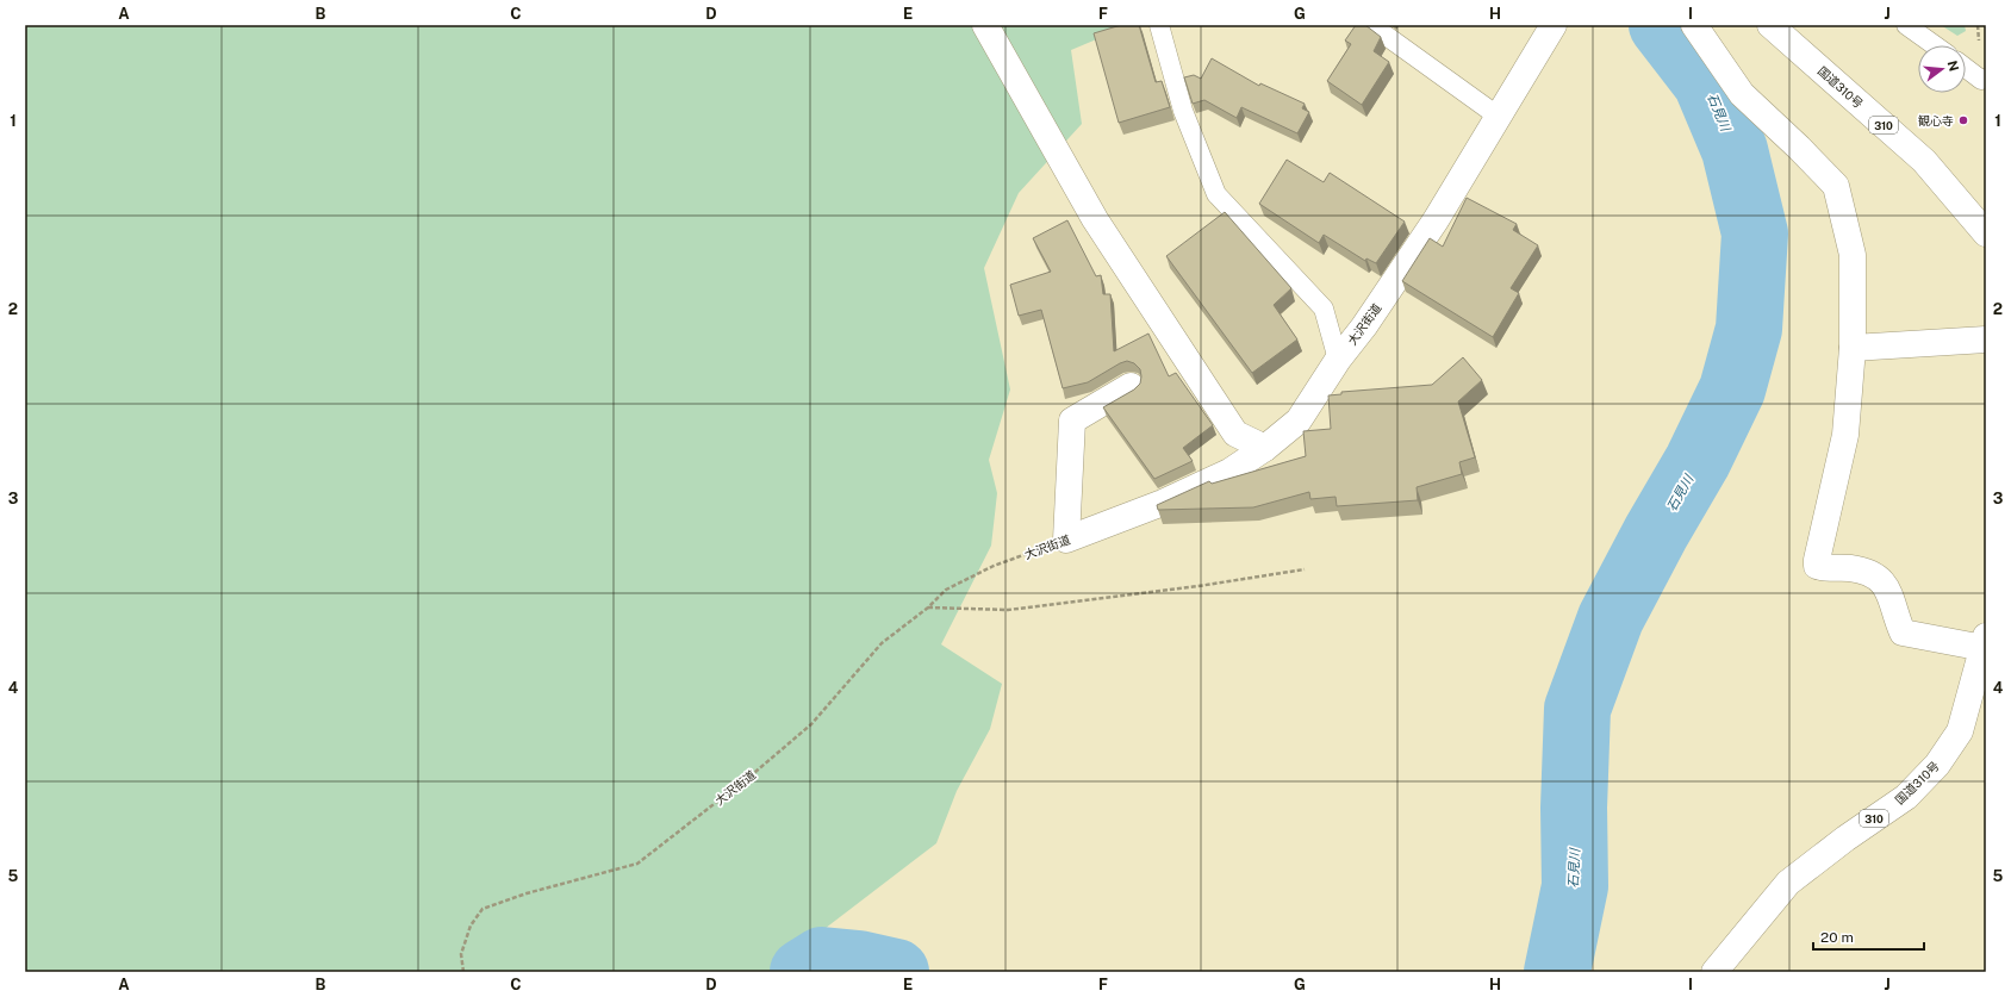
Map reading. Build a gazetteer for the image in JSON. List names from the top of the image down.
{
  "streets": {
    "main road": ["国道310号", "310", "大沢街道"]
  },
  "water": ["石見川"],
  "places": ["観心寺"],
  "scale_bar": "20 m",
  "north": "right",
  "grid": {
    "columns": [
      "A",
      "B",
      "C",
      "D",
      "E",
      "F",
      "G",
      "H",
      "I",
      "J"
    ],
    "rows": [
      "1",
      "2",
      "3",
      "4",
      "5"
    ]
  }
}
